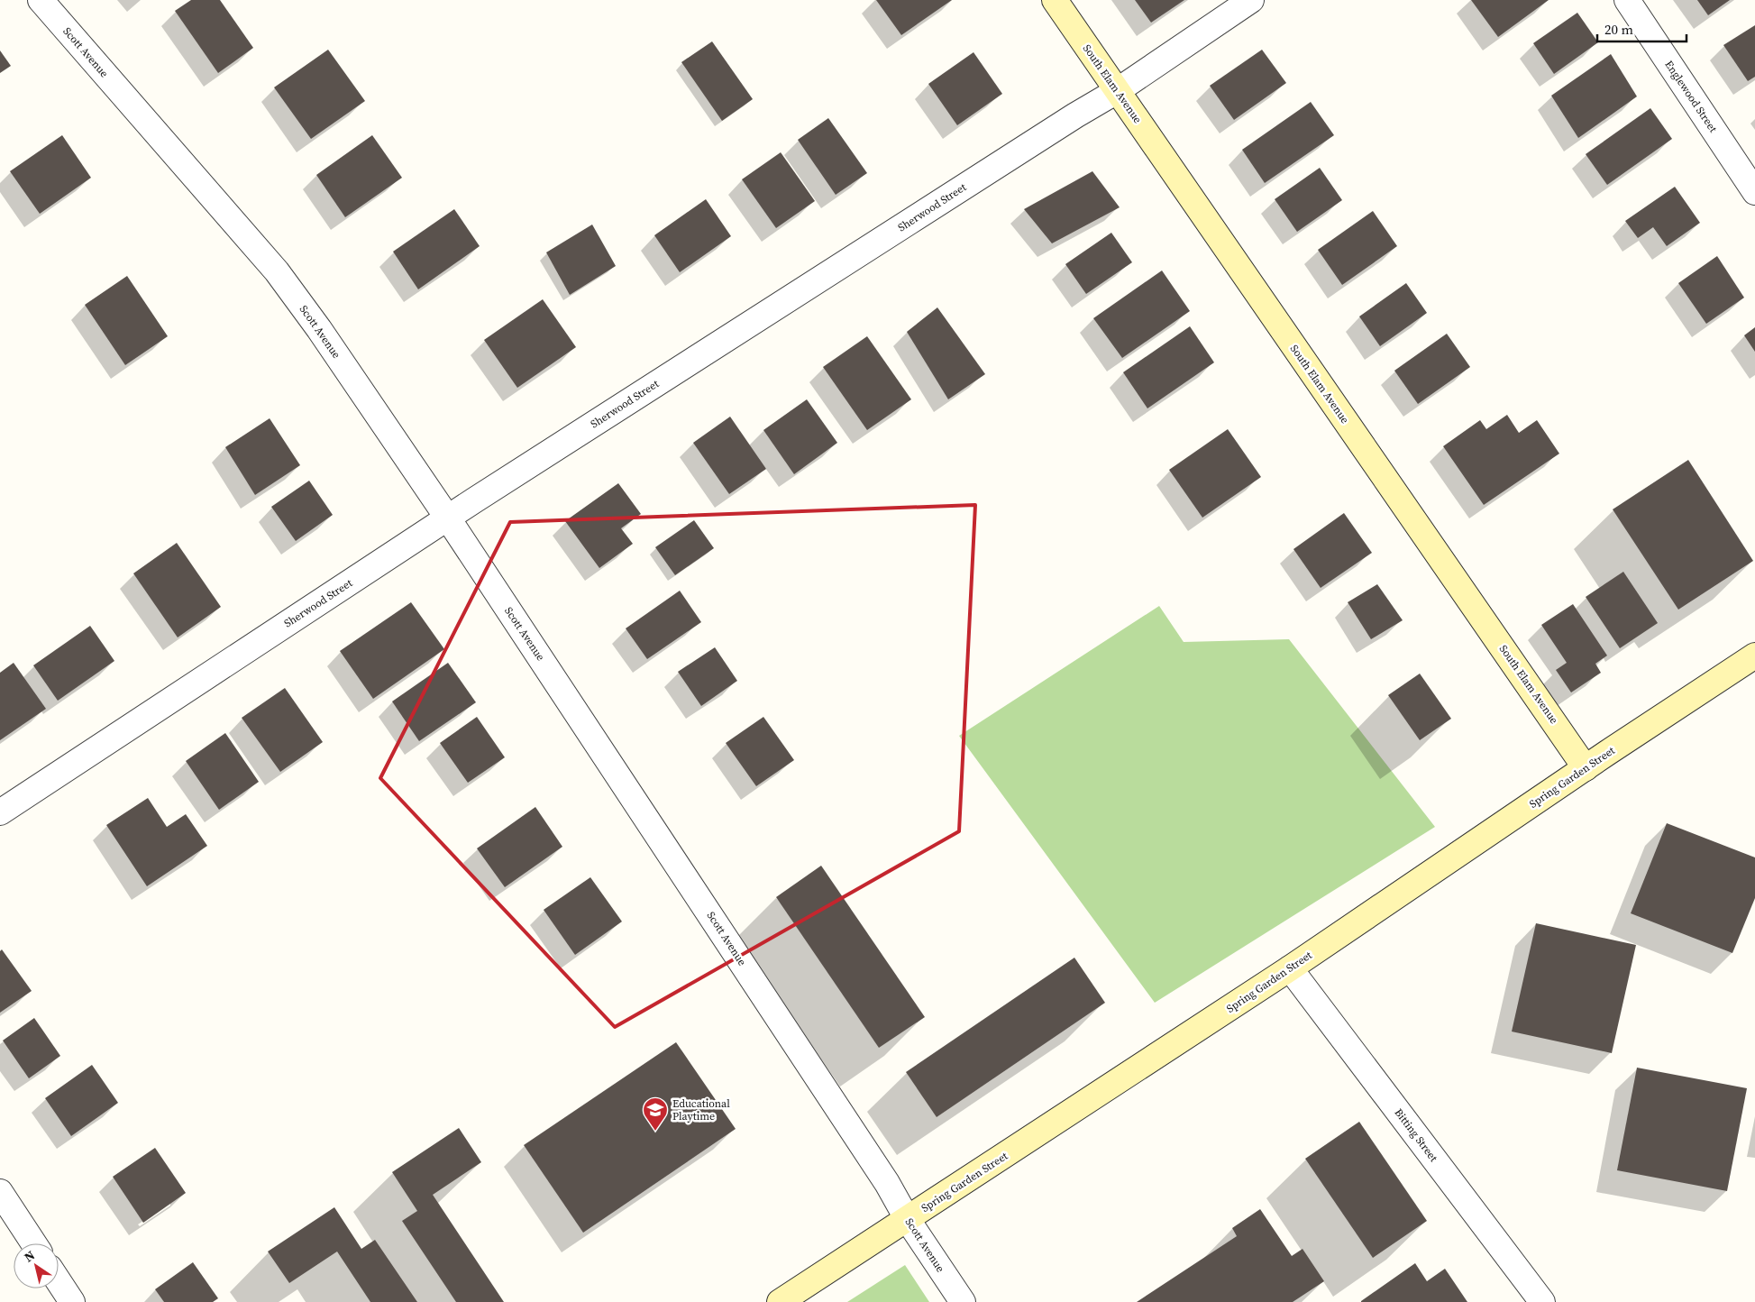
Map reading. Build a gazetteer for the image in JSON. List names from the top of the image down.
{
  "streets": {
    "main road": ["South Elam Avenue", "Spring Garden Street"],
    "street": [
      "Scott Avenue",
      "Englewood Street",
      "Sherwood Street",
      "Bitting Street"
    ]
  },
  "crossings": [
    ["Scott Avenue", "Sherwood Street"],
    ["Scott Avenue", "Spring Garden Street"],
    ["South Elam Avenue", "Sherwood Street"],
    ["South Elam Avenue", "Spring Garden Street"],
    ["Spring Garden Street", "Bitting Street"]
  ],
  "places": {
    "school or university": ["Educational Playtime"]
  },
  "scale_bar": "20 m",
  "north": "top left"
}
